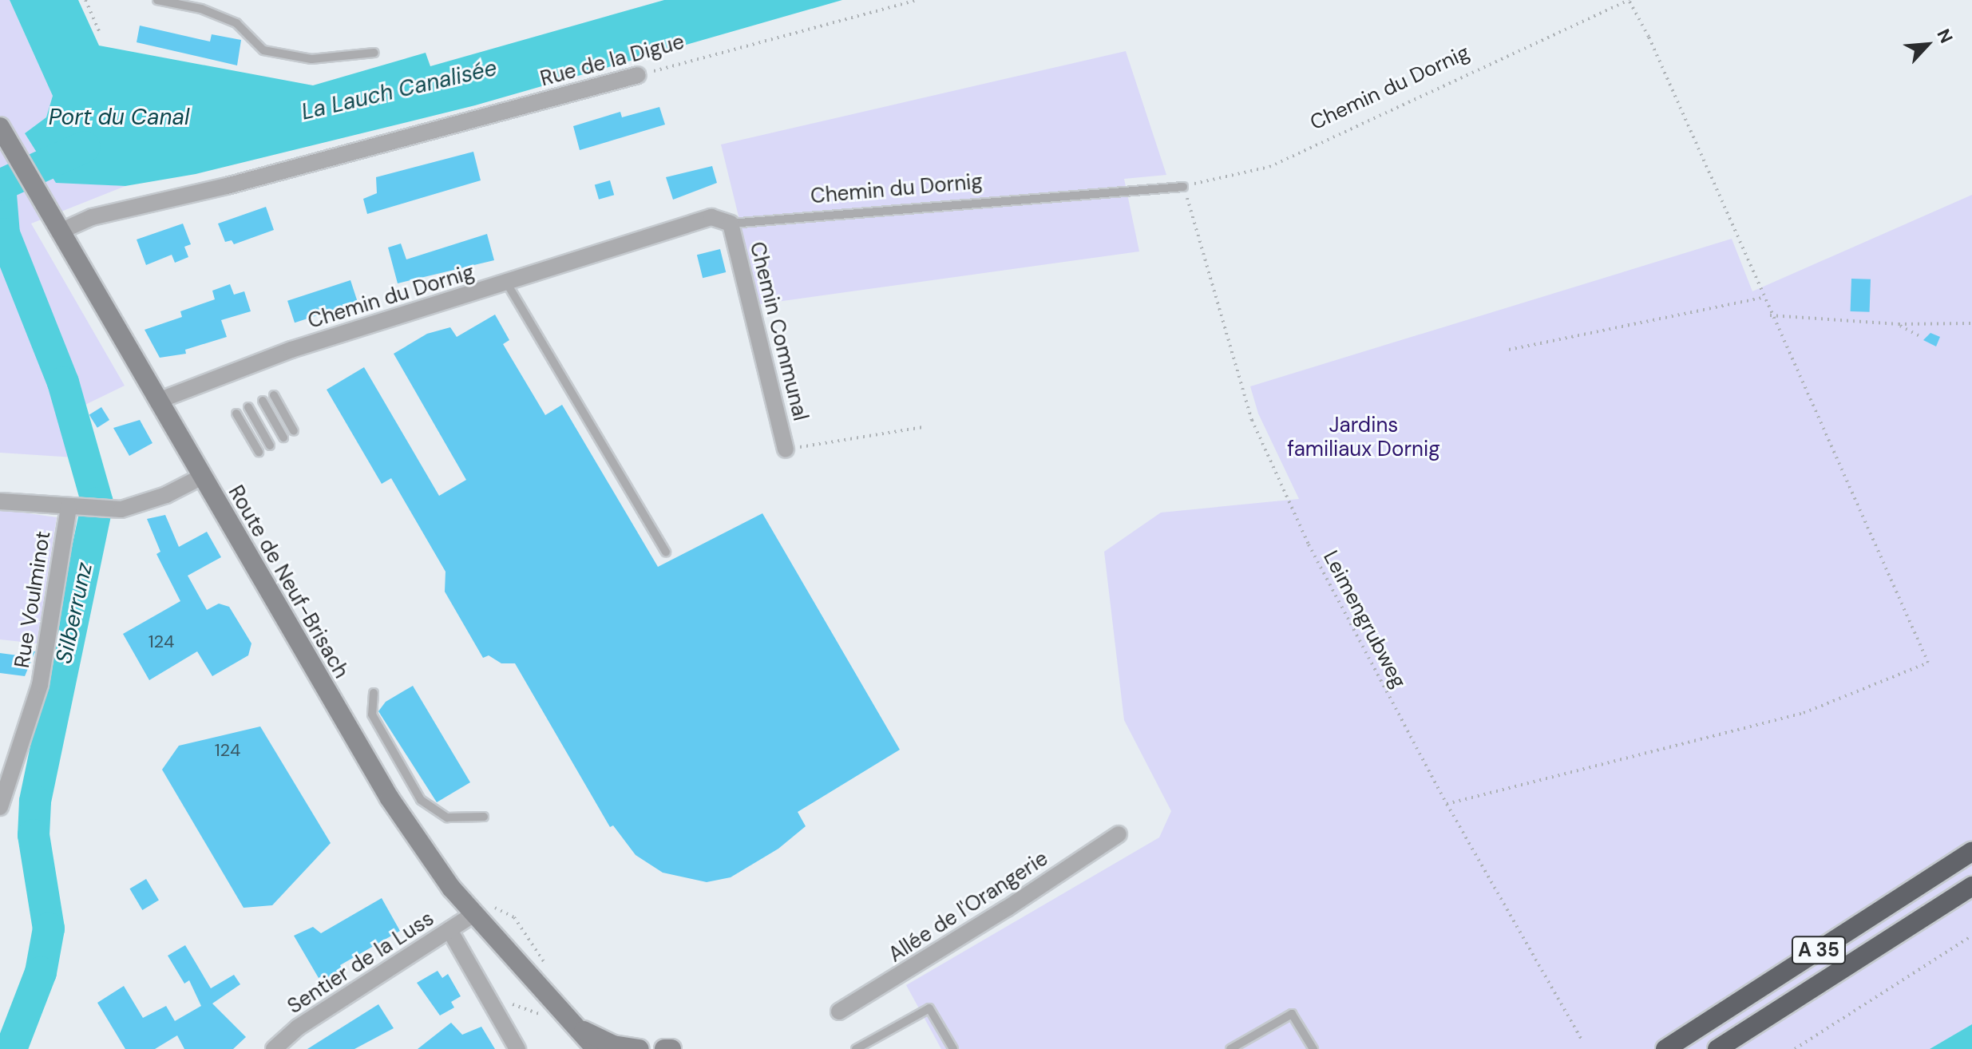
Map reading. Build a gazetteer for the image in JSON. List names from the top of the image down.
{
  "streets": {
    "highway": ["A 35"],
    "main road": ["Route de Neuf-Brisach"],
    "street": [
      "Rue de la Digue",
      "Chemin du Dornig",
      "Chemin Communal",
      "Rue Voulminot",
      "Allée de l'Orangerie",
      "Sentier de la Luss"
    ],
    "path": ["Leimengrubweg"]
  },
  "crossings": [
    ["Rue de la Digue", "Route de Neuf-Brisach"],
    ["Chemin du Dornig", "Chemin Communal"],
    ["Chemin du Dornig", "Route de Neuf-Brisach"],
    ["Chemin du Dornig", "Leimengrubweg"],
    ["Route de Neuf-Brisach", "Sentier de la Luss"]
  ],
  "water": ["La Lauch Canalisée", "Port du Canal", "Silberrunz"],
  "parks": ["Jardins familiaux Dornig"],
  "house_numbers": ["124", "124"],
  "north": "top right"
}
